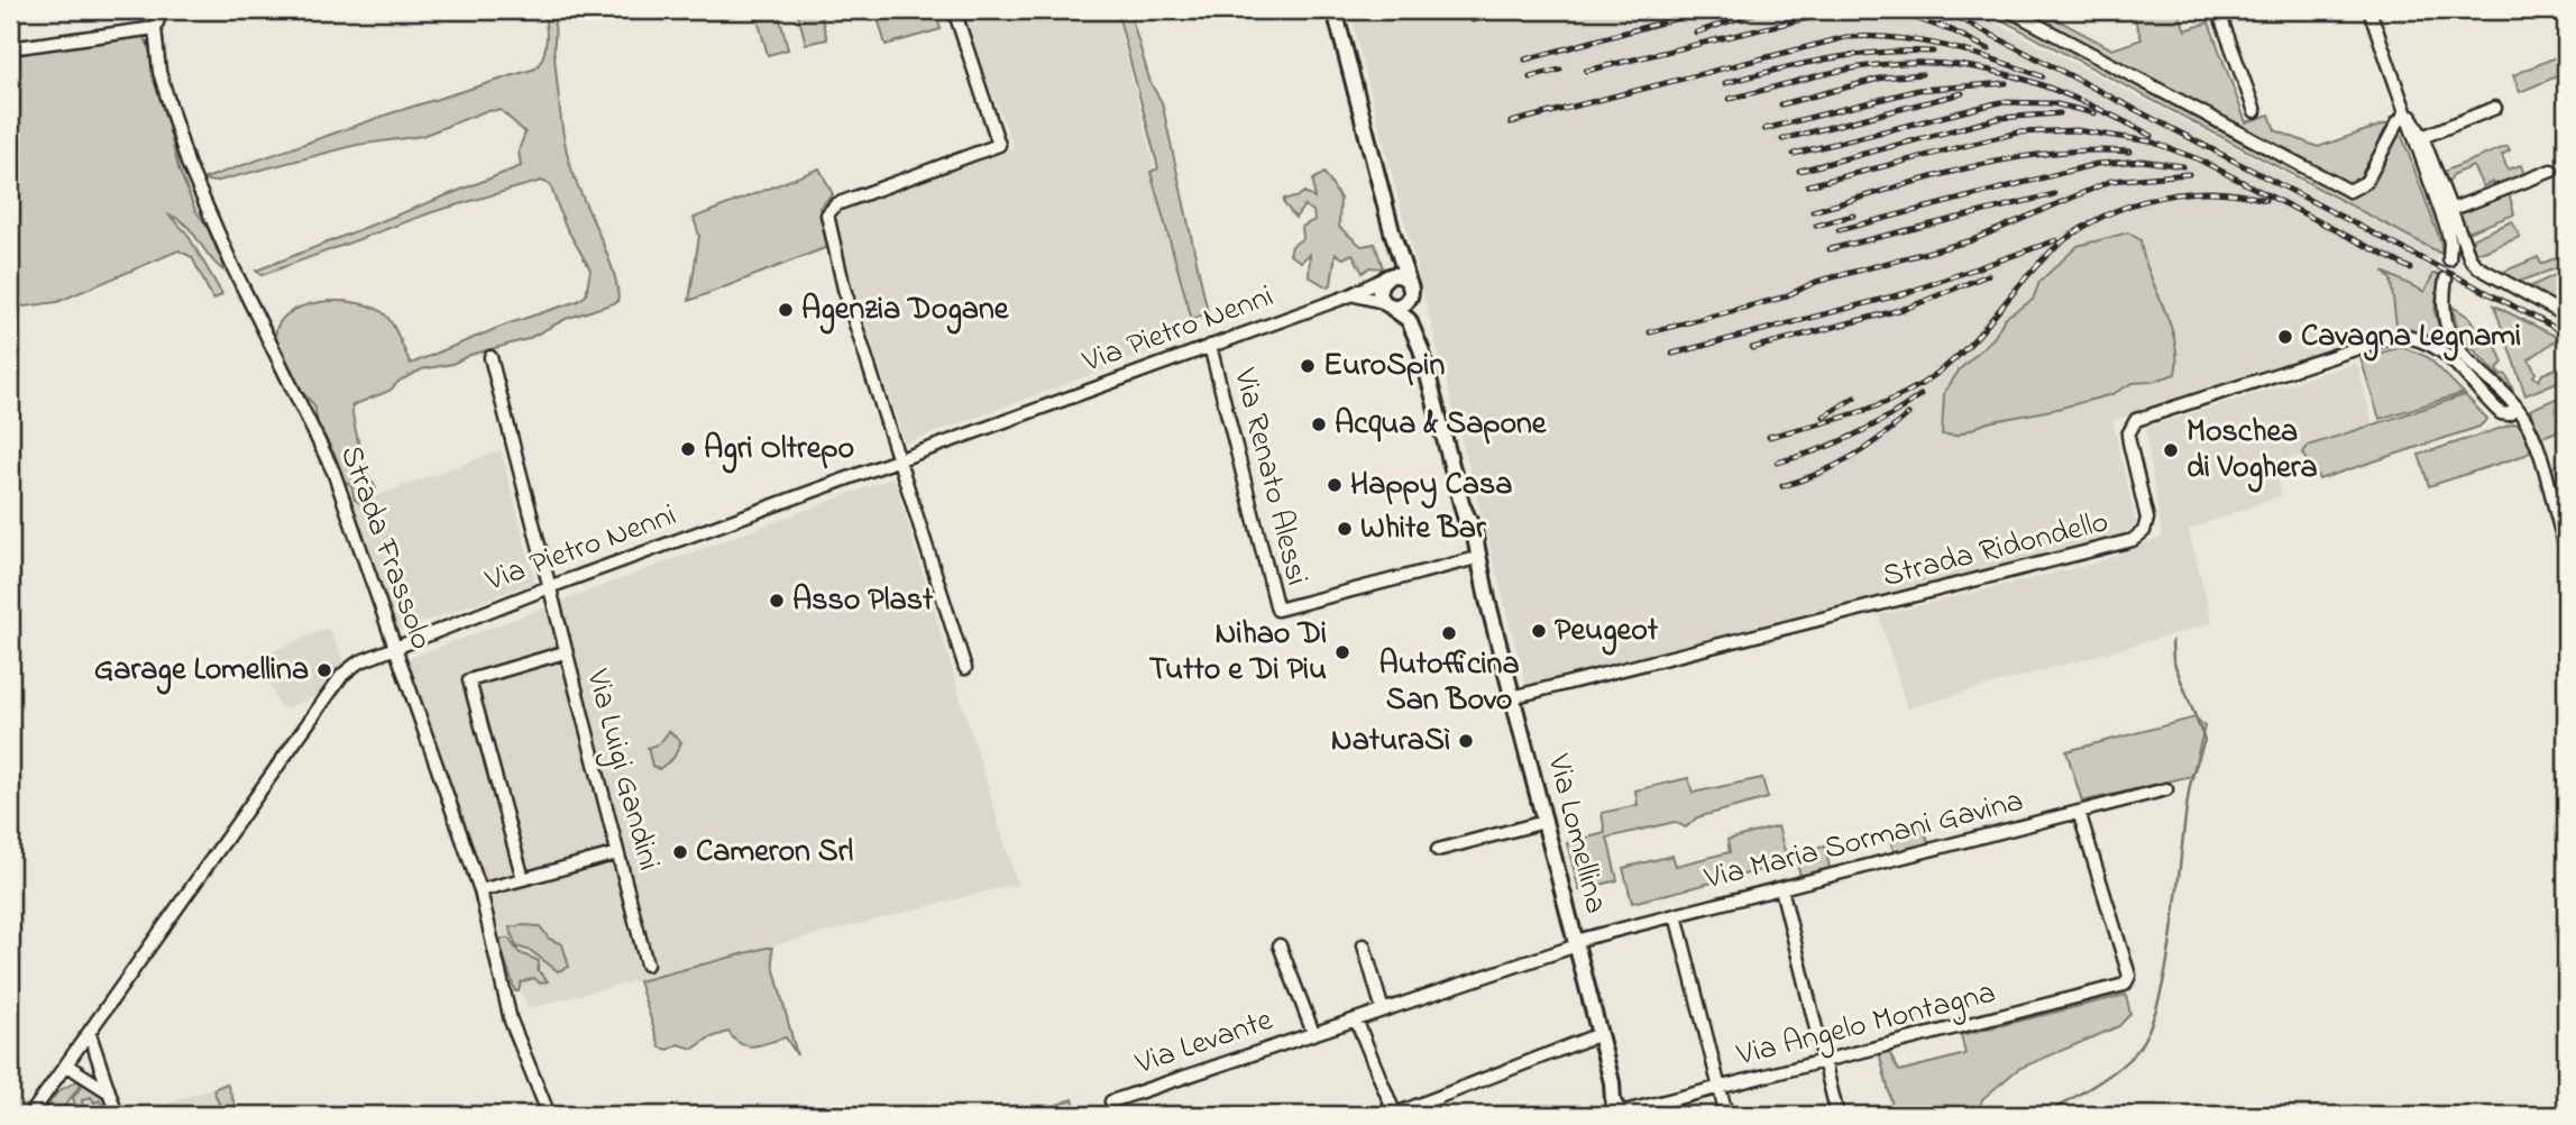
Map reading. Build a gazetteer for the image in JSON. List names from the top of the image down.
{
  "streets": {
    "main road": ["Via Lomellina"],
    "street": [
      "Via Pietro Nenni",
      "Via Renato Alessi",
      "Strada Frassolo",
      "Strada Ridondello",
      "Via Luigi Gandini",
      "Via Maria Sormani Gavina",
      "Via Angelo Montagna",
      "Via Levante"
    ]
  },
  "crossings": [
    ["Via Pietro Nenni", "Via Renato Alessi"],
    ["Via Pietro Nenni", "Strada Frassolo"],
    ["Via Pietro Nenni", "Via Luigi Gandini"],
    ["Via Pietro Nenni", "Via Lomellina"],
    ["Via Renato Alessi", "Via Lomellina"],
    ["Strada Ridondello", "Via Lomellina"],
    ["Via Lomellina", "Via Maria Sormani Gavina"],
    ["Via Lomellina", "Via Angelo Montagna"],
    ["Via Maria Sormani Gavina", "Via Angelo Montagna"],
    ["Via Maria Sormani Gavina", "Via Levante"]
  ],
  "places": [
    "Agenzia Dogane",
    "Cavagna Legnami",
    "EuroSpin",
    "Acqua & Sapone",
    "Agri Oltrepo",
    "Moschea di Voghera",
    "Happy Casa",
    "White Bar",
    "Asso Plast",
    "Peugeot",
    "Autofficina San Bovo",
    "Nihao Di Tutto e Di Piu",
    "Garage Lomellina",
    "NaturaSì",
    "Cameron Srl"
  ]
}
